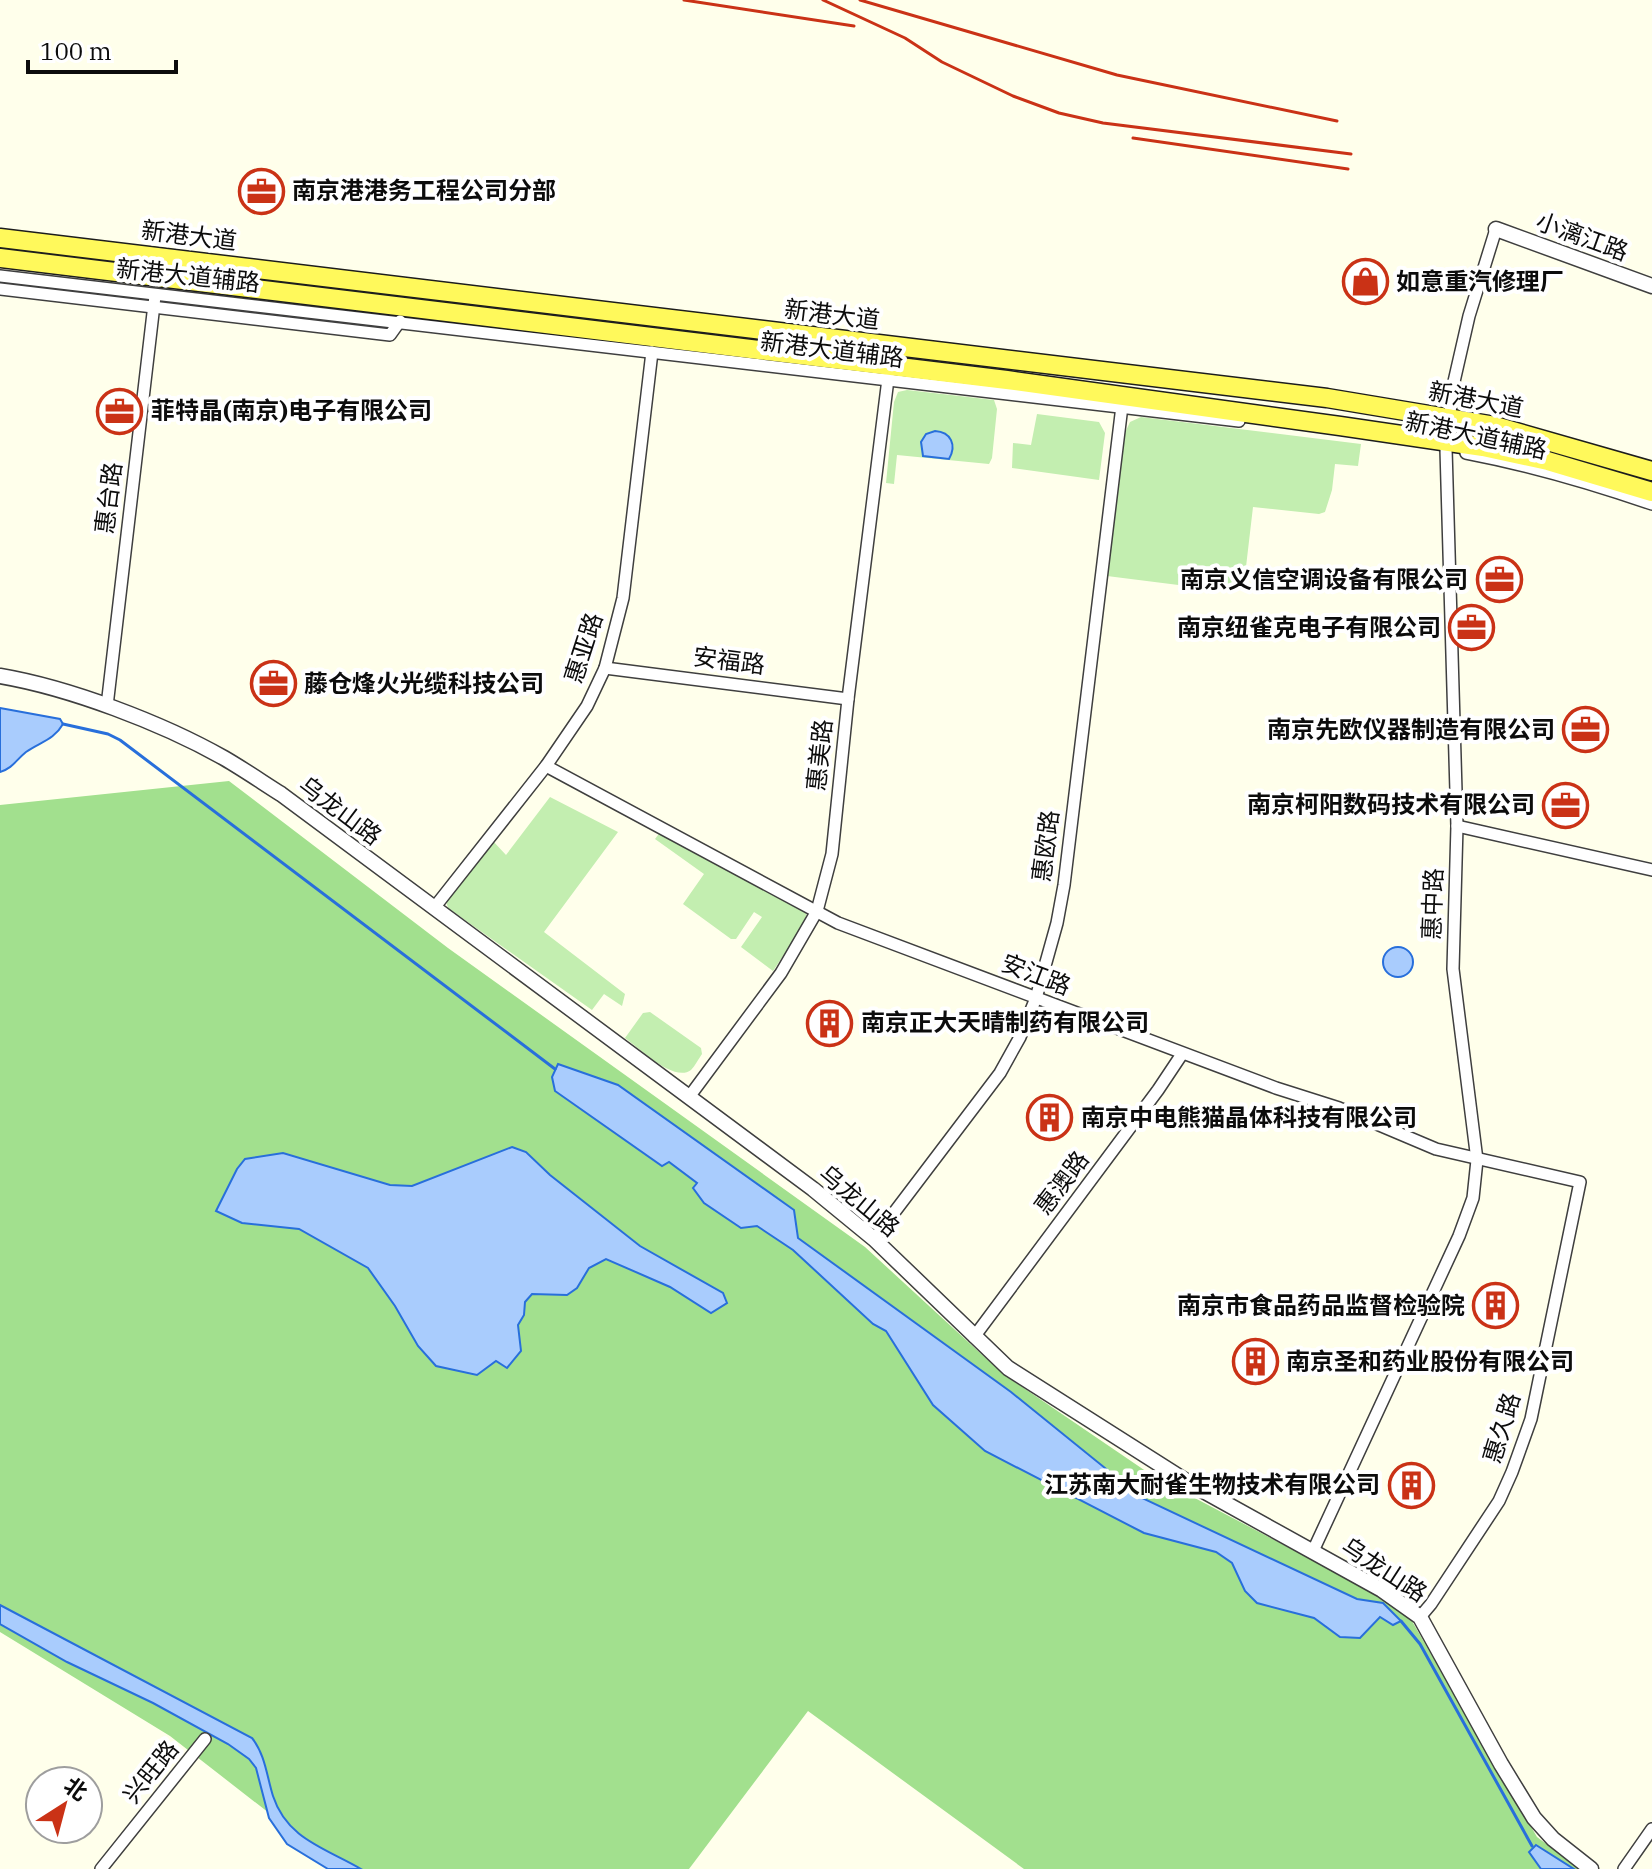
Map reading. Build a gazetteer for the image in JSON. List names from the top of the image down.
{
  "streets": {
    "main road": ["新港大道"],
    "street": [
      "小漓江路",
      "新港大道辅路",
      "惠台路",
      "惠亚路",
      "安福路",
      "惠美路",
      "乌龙山路",
      "惠欧路",
      "惠中路",
      "安江路",
      "惠澳路",
      "惠久路",
      "兴旺路"
    ]
  },
  "crossings": [
    ["新港大道", "新港大道辅路"],
    ["新港大道", "惠中路"],
    ["小漓江路", "惠中路"],
    ["新港大道辅路", "惠台路"],
    ["新港大道辅路", "惠亚路"],
    ["新港大道辅路", "惠美路"],
    ["新港大道辅路", "惠欧路"],
    ["新港大道辅路", "惠中路"],
    ["惠台路", "乌龙山路"],
    ["惠亚路", "安福路"],
    ["惠亚路", "乌龙山路"],
    ["惠亚路", "安江路"],
    ["安福路", "惠美路"],
    ["惠美路", "乌龙山路"],
    ["惠美路", "安江路"],
    ["乌龙山路", "惠欧路"],
    ["乌龙山路", "惠中路"],
    ["乌龙山路", "惠澳路"],
    ["乌龙山路", "惠久路"],
    ["惠欧路", "安江路"],
    ["惠中路", "安江路"],
    ["安江路", "惠澳路"],
    ["安江路", "惠久路"]
  ],
  "places": {
    "office": [
      "南京港港务工程公司分部",
      "菲特晶(南京)电子有限公司",
      "南京义信空调设备有限公司",
      "南京纽雀克电子有限公司",
      "藤仓烽火光缆科技公司",
      "南京先欧仪器制造有限公司",
      "南京柯阳数码技术有限公司"
    ],
    "shop": ["如意重汽修理厂"],
    "building": [
      "南京正大天晴制药有限公司",
      "南京中电熊猫晶体科技有限公司",
      "南京市食品药品监督检验院",
      "南京圣和药业股份有限公司",
      "江苏南大耐雀生物技术有限公司"
    ]
  },
  "scale_bar": "100 m",
  "north": "top right"
}
